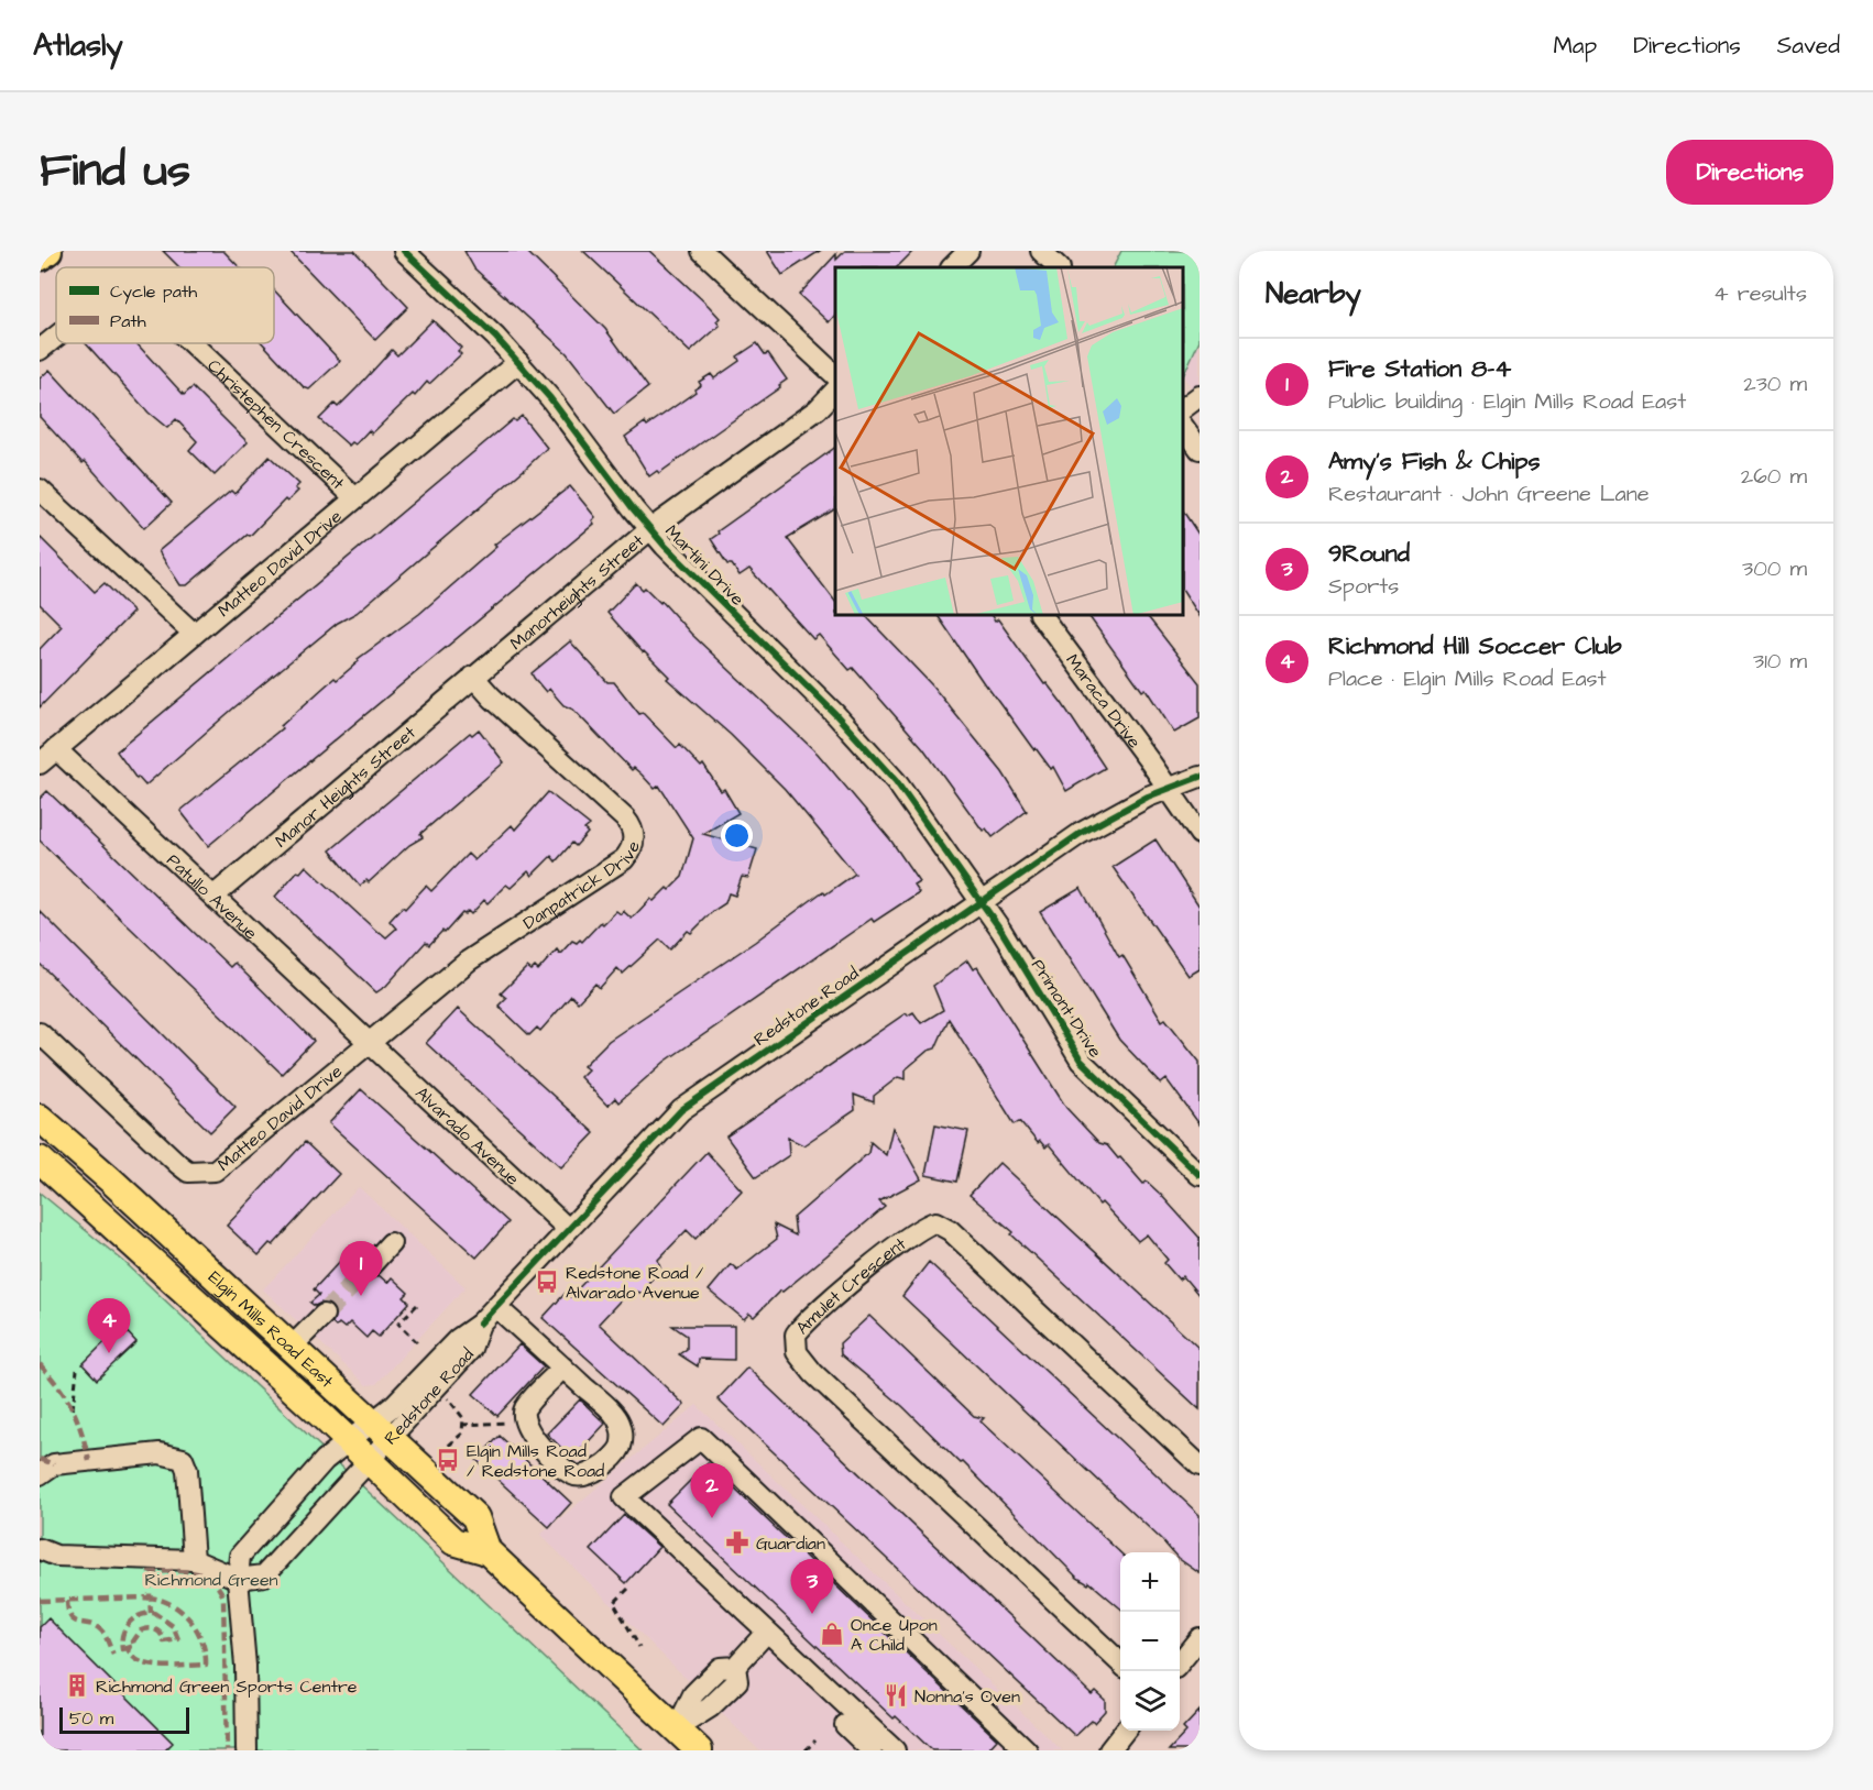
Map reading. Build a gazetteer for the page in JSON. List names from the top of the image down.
{
  "streets": {
    "main road": ["Elgin Mills Road East"],
    "street": [
      "Christephen Crescent",
      "Matteo David Drive",
      "Martini Drive",
      "Manorheights Street",
      "Maraca Drive",
      "Manor Heights Street",
      "Danpatrick Drive",
      "Patullo Avenue",
      "Redstone Road",
      "Primont Drive",
      "Alvarado Avenue",
      "Amulet Crescent"
    ]
  },
  "crossings": [
    ["Christephen Crescent", "Matteo David Drive"],
    ["Matteo David Drive", "Martini Drive"],
    ["Matteo David Drive", "Danpatrick Drive"],
    ["Matteo David Drive", "Patullo Avenue"],
    ["Matteo David Drive", "Alvarado Avenue"],
    ["Martini Drive", "Manorheights Street"],
    ["Martini Drive", "Redstone Road"],
    ["Martini Drive", "Primont Drive"],
    ["Manorheights Street", "Manor Heights Street"],
    ["Manorheights Street", "Danpatrick Drive"],
    ["Maraca Drive", "Redstone Road"],
    ["Manor Heights Street", "Danpatrick Drive"],
    ["Manor Heights Street", "Patullo Avenue"],
    ["Danpatrick Drive", "Patullo Avenue"],
    ["Danpatrick Drive", "Alvarado Avenue"],
    ["Patullo Avenue", "Alvarado Avenue"],
    ["Redstone Road", "Primont Drive"],
    ["Redstone Road", "Alvarado Avenue"],
    ["Redstone Road", "Elgin Mills Road East"]
  ],
  "parks": ["Richmond Green"],
  "places": {
    "bus stop": ["Redstone Road / Alvarado Avenue", "Elgin Mills Road / Redstone Road"],
    "pharmacy": ["Guardian"],
    "shop": ["Once Upon A Child"],
    "building": ["Richmond Green Sports Centre"],
    "restaurant": ["Nonna's Oven"]
  },
  "legend": ["Cycle path", "Path"],
  "scale_bar": "50 m",
  "page": {
    "header": "Atlasly",
    "nav": ["Map", "Directions", "Saved"],
    "title": "Find us",
    "buttons": "Directions",
    "heading": ["Nearby", "4 results"],
    "list": [
      {
        "mark": "1",
        "name": "Fire Station 8-4",
        "note": "Public building · Elgin Mills Road East",
        "value": "230 m"
      },
      {
        "mark": "2",
        "name": "Amy's Fish & Chips",
        "note": "Restaurant · John Greene Lane",
        "value": "260 m"
      },
      {
        "mark": "3",
        "name": "9Round",
        "note": "Sports",
        "value": "300 m"
      },
      {
        "mark": "4",
        "name": "Richmond Hill Soccer Club",
        "note": "Place · Elgin Mills Road East",
        "value": "310 m"
      }
    ],
    "pins": [
      "1",
      "4",
      "2",
      "3"
    ],
    "map_buttons": ["+", "−"],
    "scale": "50 m"
  }
}
